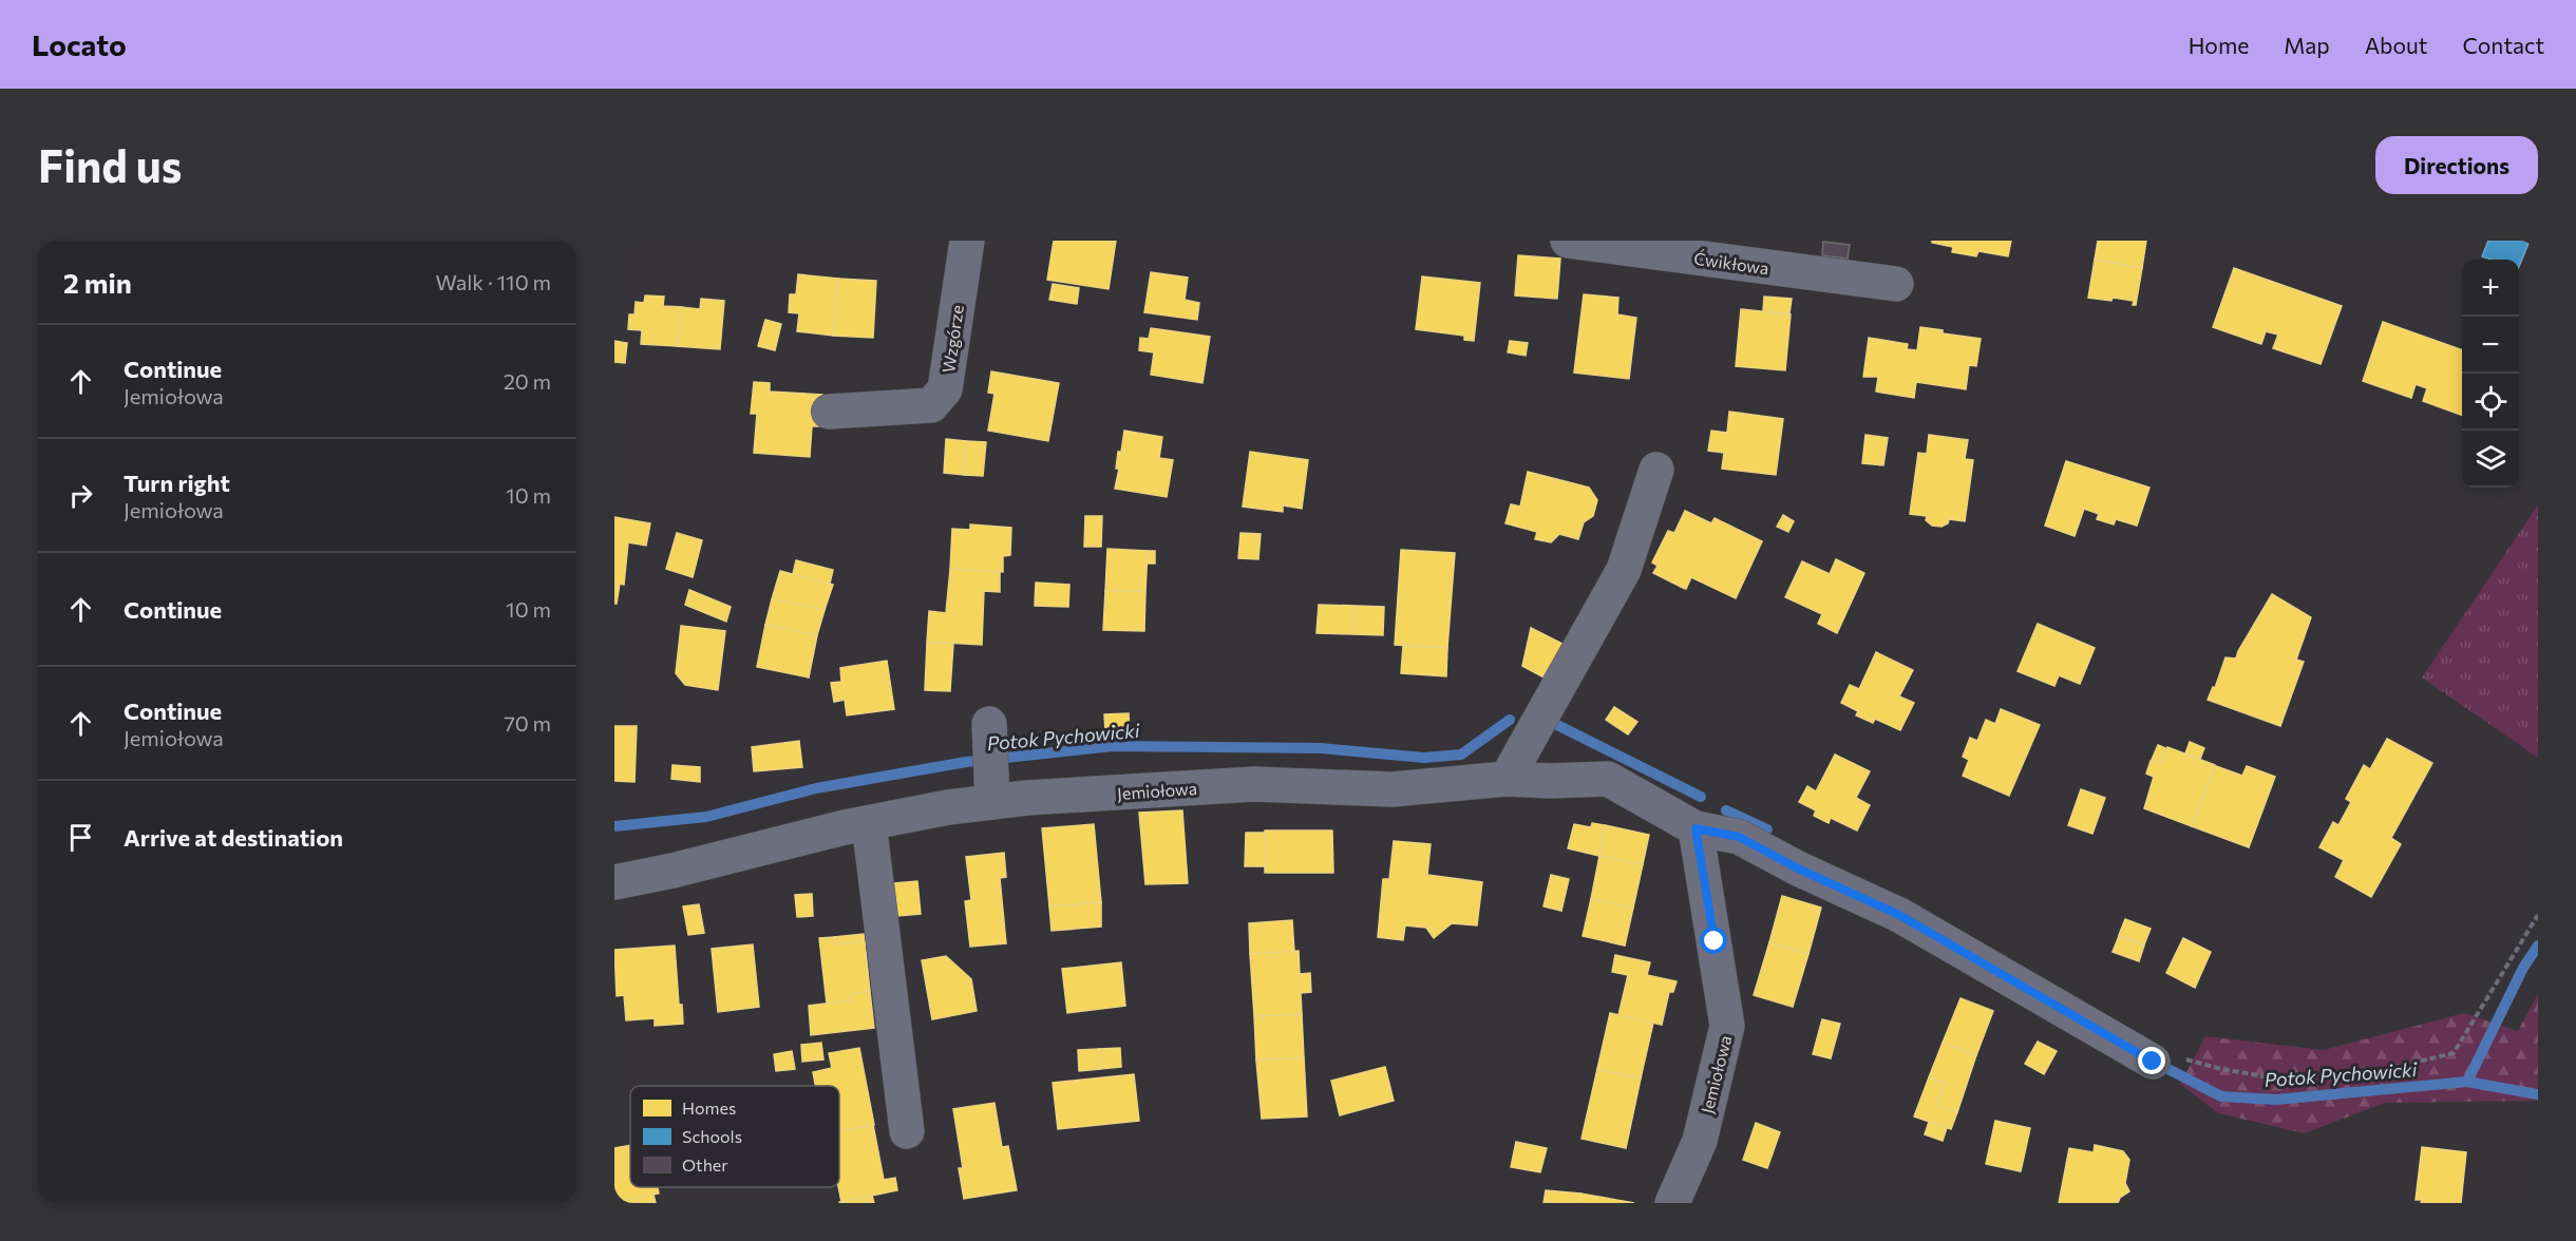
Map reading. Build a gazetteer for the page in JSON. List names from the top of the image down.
{
  "streets": {
    "street": ["Ćwikłowa", "Wzgórze", "Jemiołowa"]
  },
  "water": ["Potok Pychowicki"],
  "legend": ["Homes", "Schools", "Other"],
  "page": {
    "header": "Locato",
    "nav": [
      "Home",
      "Map",
      "About",
      "Contact"
    ],
    "buttons": "Directions",
    "title": "Find us",
    "heading": ["2 min", "Walk · 110 m"],
    "map_buttons": ["+", "−"],
    "list": [
      ["Continue", "Jemiołowa", "20 m"],
      ["Turn right", "Jemiołowa", "10 m"],
      ["Continue", "10 m"],
      ["Continue", "Jemiołowa", "70 m"],
      "Arrive at destination"
    ]
  }
}
